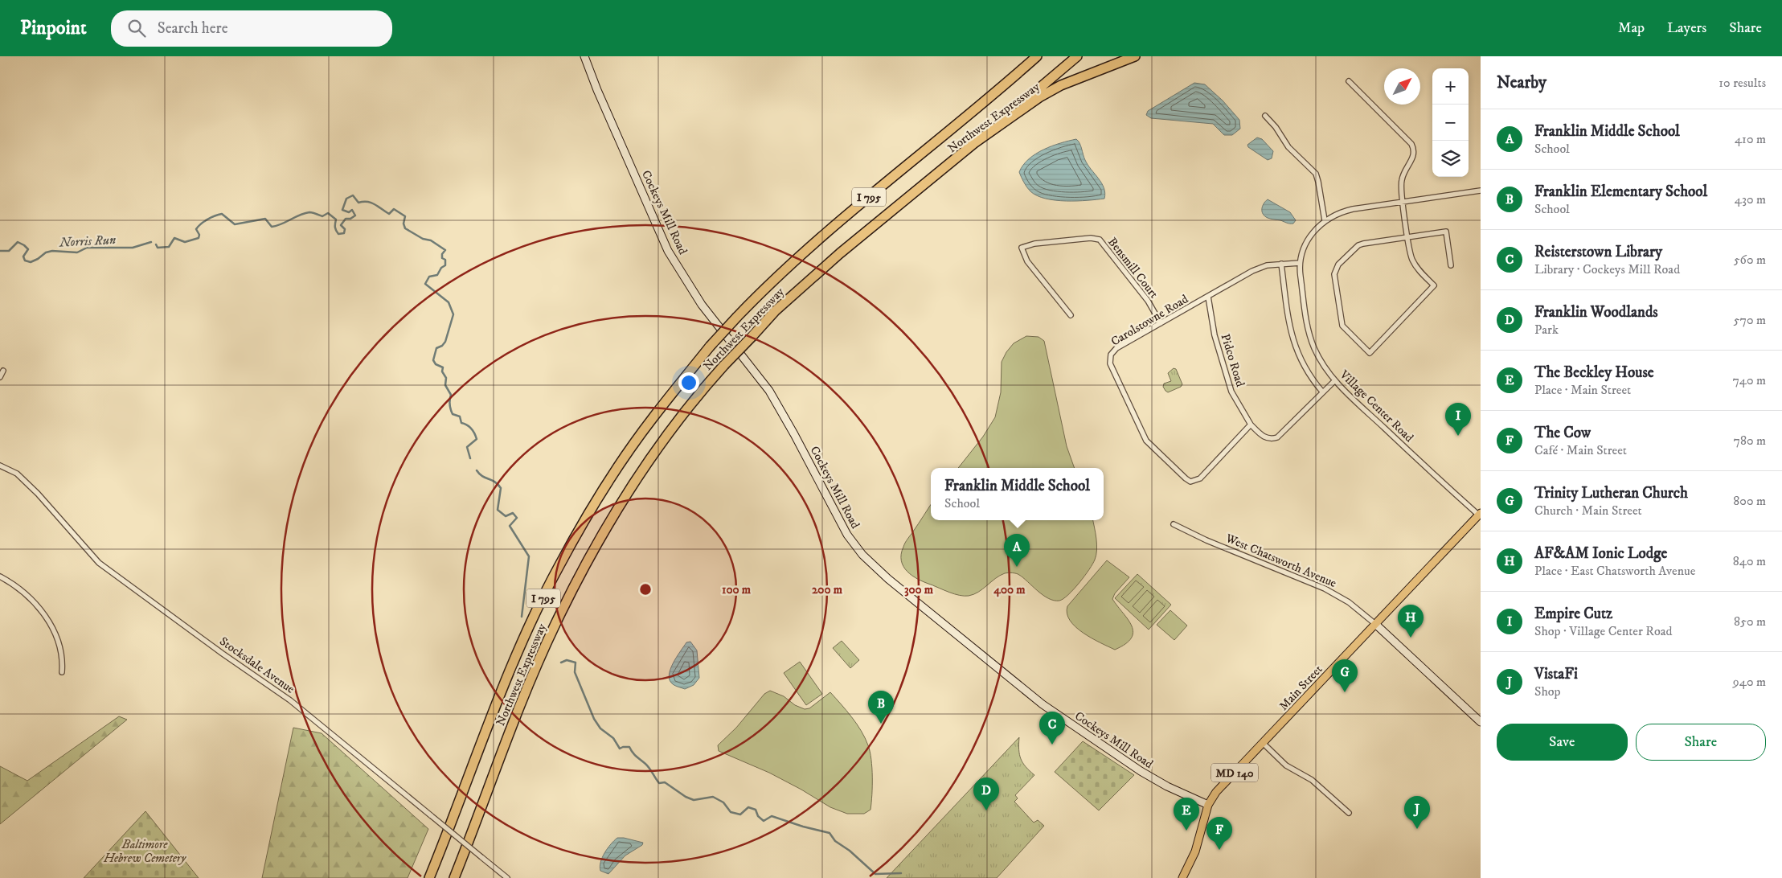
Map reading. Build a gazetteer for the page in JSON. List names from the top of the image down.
{
  "streets": {
    "highway": ["Northwest Expressway", "I 795"],
    "main road": ["Main Street", "MD 140"],
    "street": [
      "Cockeys Mill Road",
      "Bensmill Court",
      "Carolstowne Road",
      "Pidco Road",
      "Village Center Road",
      "West Chatsworth Avenue",
      "Stocksdale Avenue"
    ]
  },
  "crossings": [
    ["Cockeys Mill Road", "Main Street"],
    ["Bensmill Court", "Carolstowne Road"],
    ["Carolstowne Road", "Pidco Road"],
    ["Carolstowne Road", "Village Center Road"],
    ["Village Center Road", "Main Street"],
    ["West Chatsworth Avenue", "Main Street"]
  ],
  "water": ["Norris Run"],
  "parks": ["Baltimore Hebrew Cemetery"],
  "north": "top right",
  "page": {
    "header": "Pinpoint",
    "search": "Search here",
    "nav": ["Map", "Layers", "Share"],
    "heading": ["Nearby", "10 results"],
    "map_buttons": ["+", "−"],
    "list": [
      {
        "mark": "A",
        "name": "Franklin Middle School",
        "note": "School",
        "value": "410 m"
      },
      {
        "mark": "B",
        "name": "Franklin Elementary School",
        "note": "School",
        "value": "430 m"
      },
      {
        "mark": "C",
        "name": "Reisterstown Library",
        "note": "Library · Cockeys Mill Road",
        "value": "560 m"
      },
      {
        "mark": "D",
        "name": "Franklin Woodlands",
        "note": "Park",
        "value": "570 m"
      },
      {
        "mark": "E",
        "name": "The Beckley House",
        "note": "Place · Main Street",
        "value": "740 m"
      },
      {
        "mark": "F",
        "name": "The Cow",
        "note": "Café · Main Street",
        "value": "780 m"
      },
      {
        "mark": "G",
        "name": "Trinity Lutheran Church",
        "note": "Church · Main Street",
        "value": "800 m"
      },
      {
        "mark": "H",
        "name": "AF&AM Ionic Lodge",
        "note": "Place · East Chatsworth Avenue",
        "value": "840 m"
      },
      {
        "mark": "I",
        "name": "Empire Cutz",
        "note": "Shop · Village Center Road",
        "value": "850 m"
      },
      {
        "mark": "J",
        "name": "VistaFi",
        "note": "Shop",
        "value": "940 m"
      }
    ],
    "pins": [
      "I",
      "A",
      "H",
      "G",
      "B",
      "C",
      "D",
      "J",
      "E",
      "F"
    ],
    "popup": ["Franklin Middle School", "School"],
    "buttons": ["Save", "Share"]
  },
  "rings": [
    "100 m",
    "200 m",
    "300 m",
    "400 m"
  ]
}
